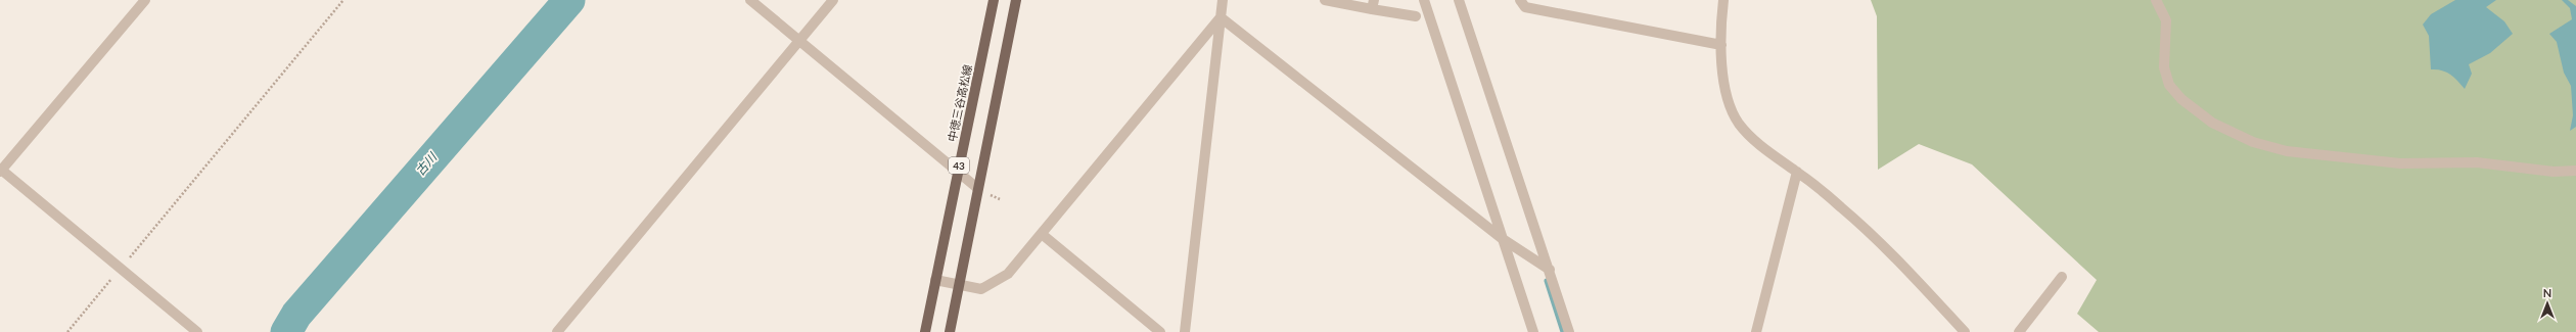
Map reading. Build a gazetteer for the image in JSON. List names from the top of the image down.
{
  "streets": {
    "main road": ["中徳三谷高松線", "43"]
  },
  "water": ["古川"],
  "north": "top"
}
